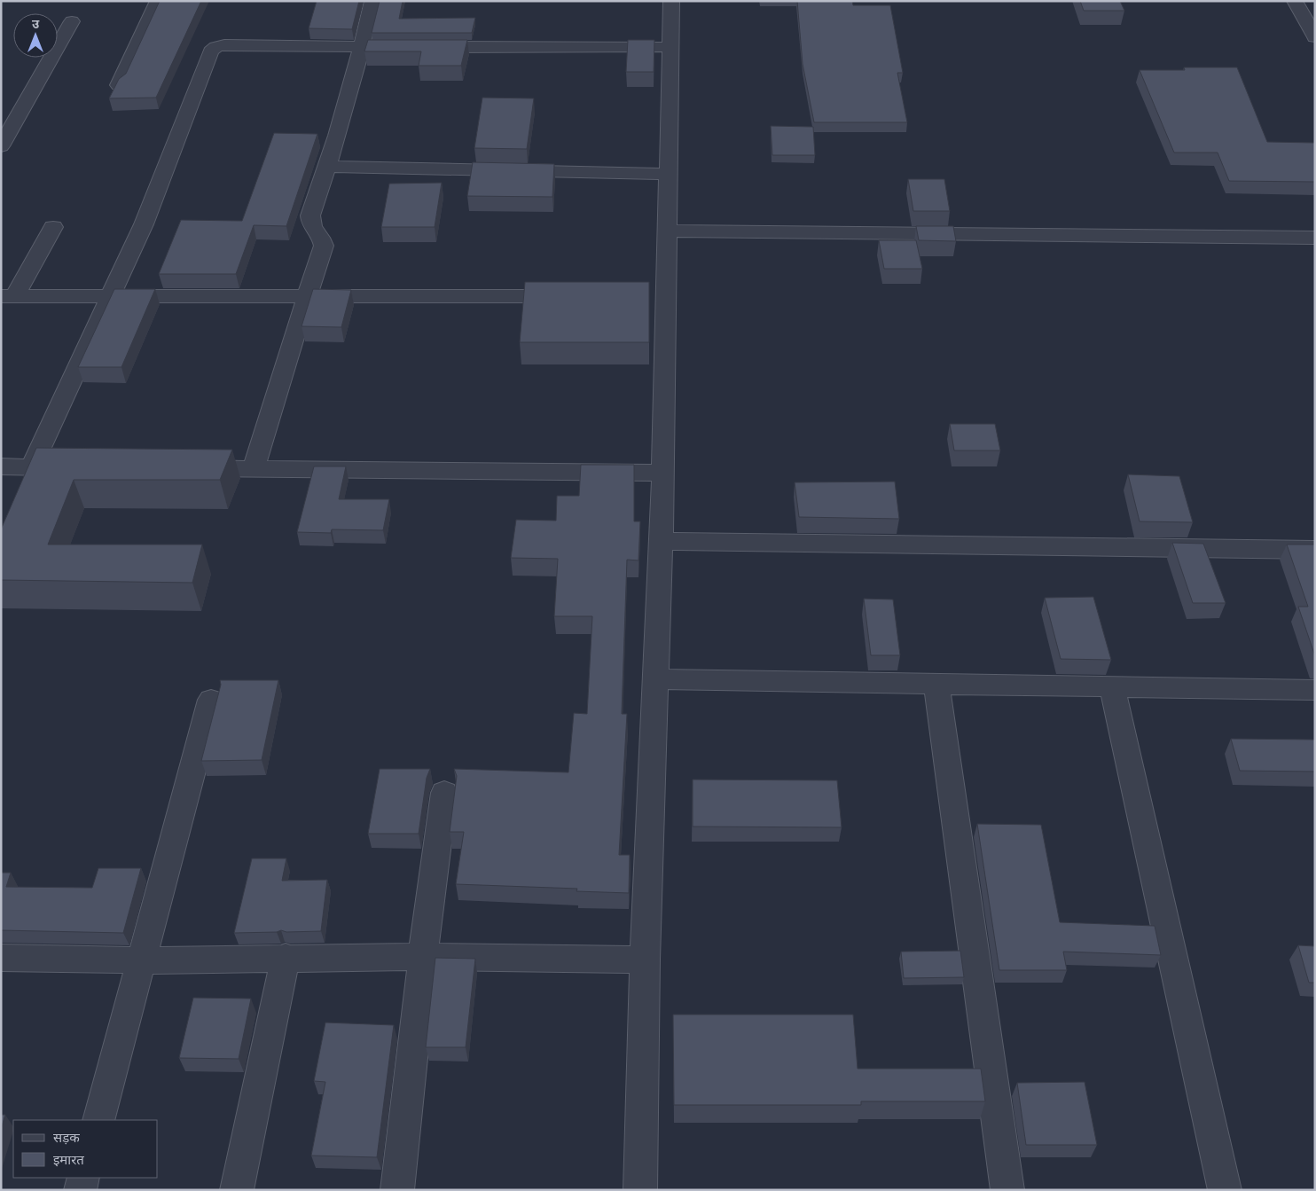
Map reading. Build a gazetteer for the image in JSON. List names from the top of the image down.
{
  "legend": ["सड़क", "इमारत"],
  "north": "top"
}
